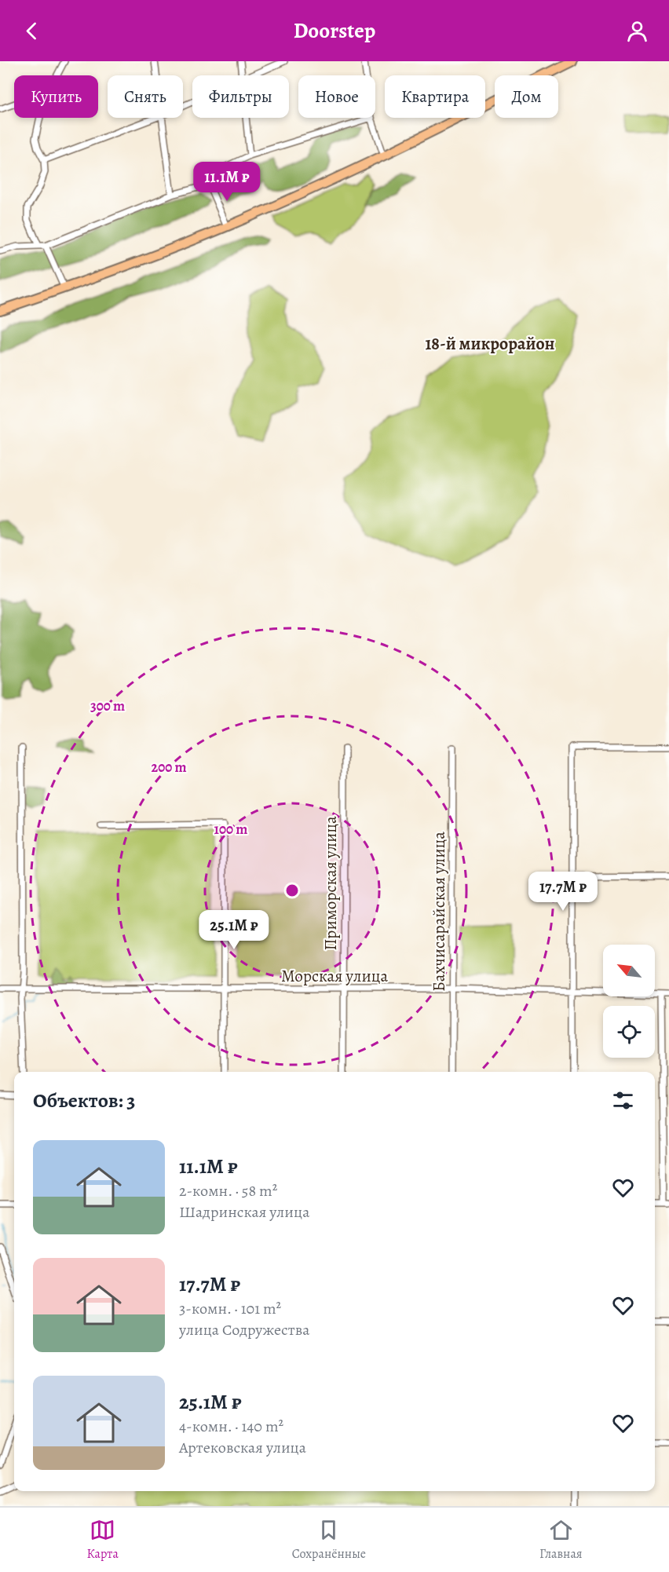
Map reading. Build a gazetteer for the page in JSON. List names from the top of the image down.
{
  "streets": {
    "street": ["Приморская улица", "Бахчисарайская улица", "Морская улица"]
  },
  "crossings": [
    ["Приморская улица", "Морская улица"],
    ["Бахчисарайская улица", "Морская улица"]
  ],
  "districts": ["18-й микрорайон"],
  "north": "top left",
  "page": {
    "header": "Doorstep",
    "chip": [
      "Купить",
      "Снять",
      "Фильтры",
      "Новое",
      "Квартира",
      "Дом"
    ],
    "price": ["11.1M ₽", "17.7M ₽", "25.1M ₽"],
    "heading": "Объектов: 3",
    "list": [
      {
        "name": "11.1M ₽",
        "note": "2-комн. · 58 m² · Шадринская улица"
      },
      {
        "name": "17.7M ₽",
        "note": "3-комн. · 101 m² · улица Содружества"
      },
      {
        "name": "25.1M ₽",
        "note": "4-комн. · 140 m² · Артековская улица"
      }
    ],
    "tabs": ["Карта", "Сохранённые", "Главная"]
  },
  "rings": ["300 m", "200 m", "100 m"]
}
